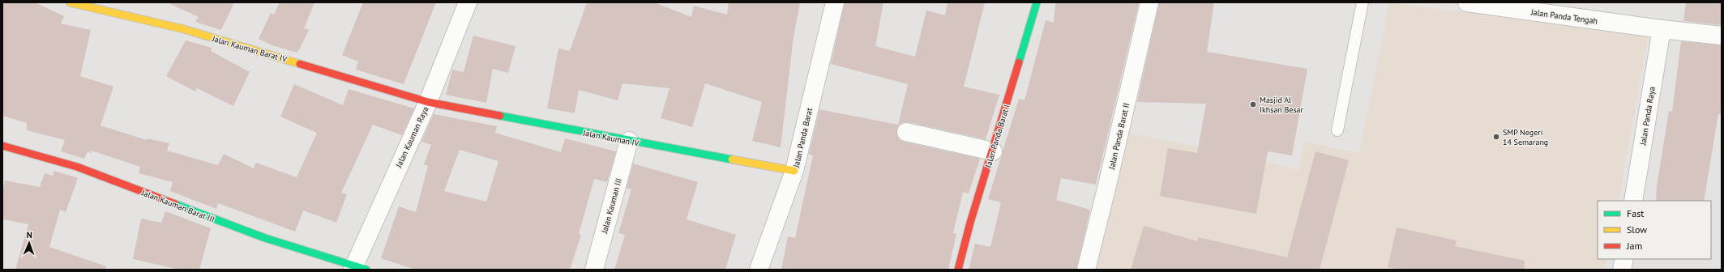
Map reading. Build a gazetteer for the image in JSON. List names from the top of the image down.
{
  "streets": {
    "street": [
      "Jalan Panda Tengah",
      "Jalan Kauman Barat IV",
      "Jalan Panda Raya",
      "Jalan Panda Barat I",
      "Jalan Panda Barat II",
      "Jalan Kauman Raya",
      "Jalan Kauman IV",
      "Jalan Panda Barat",
      "Jalan Kauman Barat III",
      "Jalan Kauman III"
    ]
  },
  "crossings": [
    ["Jalan Panda Tengah", "Jalan Panda Raya"],
    ["Jalan Kauman Barat IV", "Jalan Kauman Raya"],
    ["Jalan Kauman Barat IV", "Jalan Kauman IV"],
    ["Jalan Kauman Raya", "Jalan Kauman IV"],
    ["Jalan Kauman Raya", "Jalan Kauman Barat III"],
    ["Jalan Kauman IV", "Jalan Panda Barat"],
    ["Jalan Kauman IV", "Jalan Kauman III"]
  ],
  "places": ["Masjid Al Ikhsan Besar", "SMP Negeri 14 Semarang"],
  "legend": ["Fast", "Slow", "Jam"],
  "north": "top"
}
